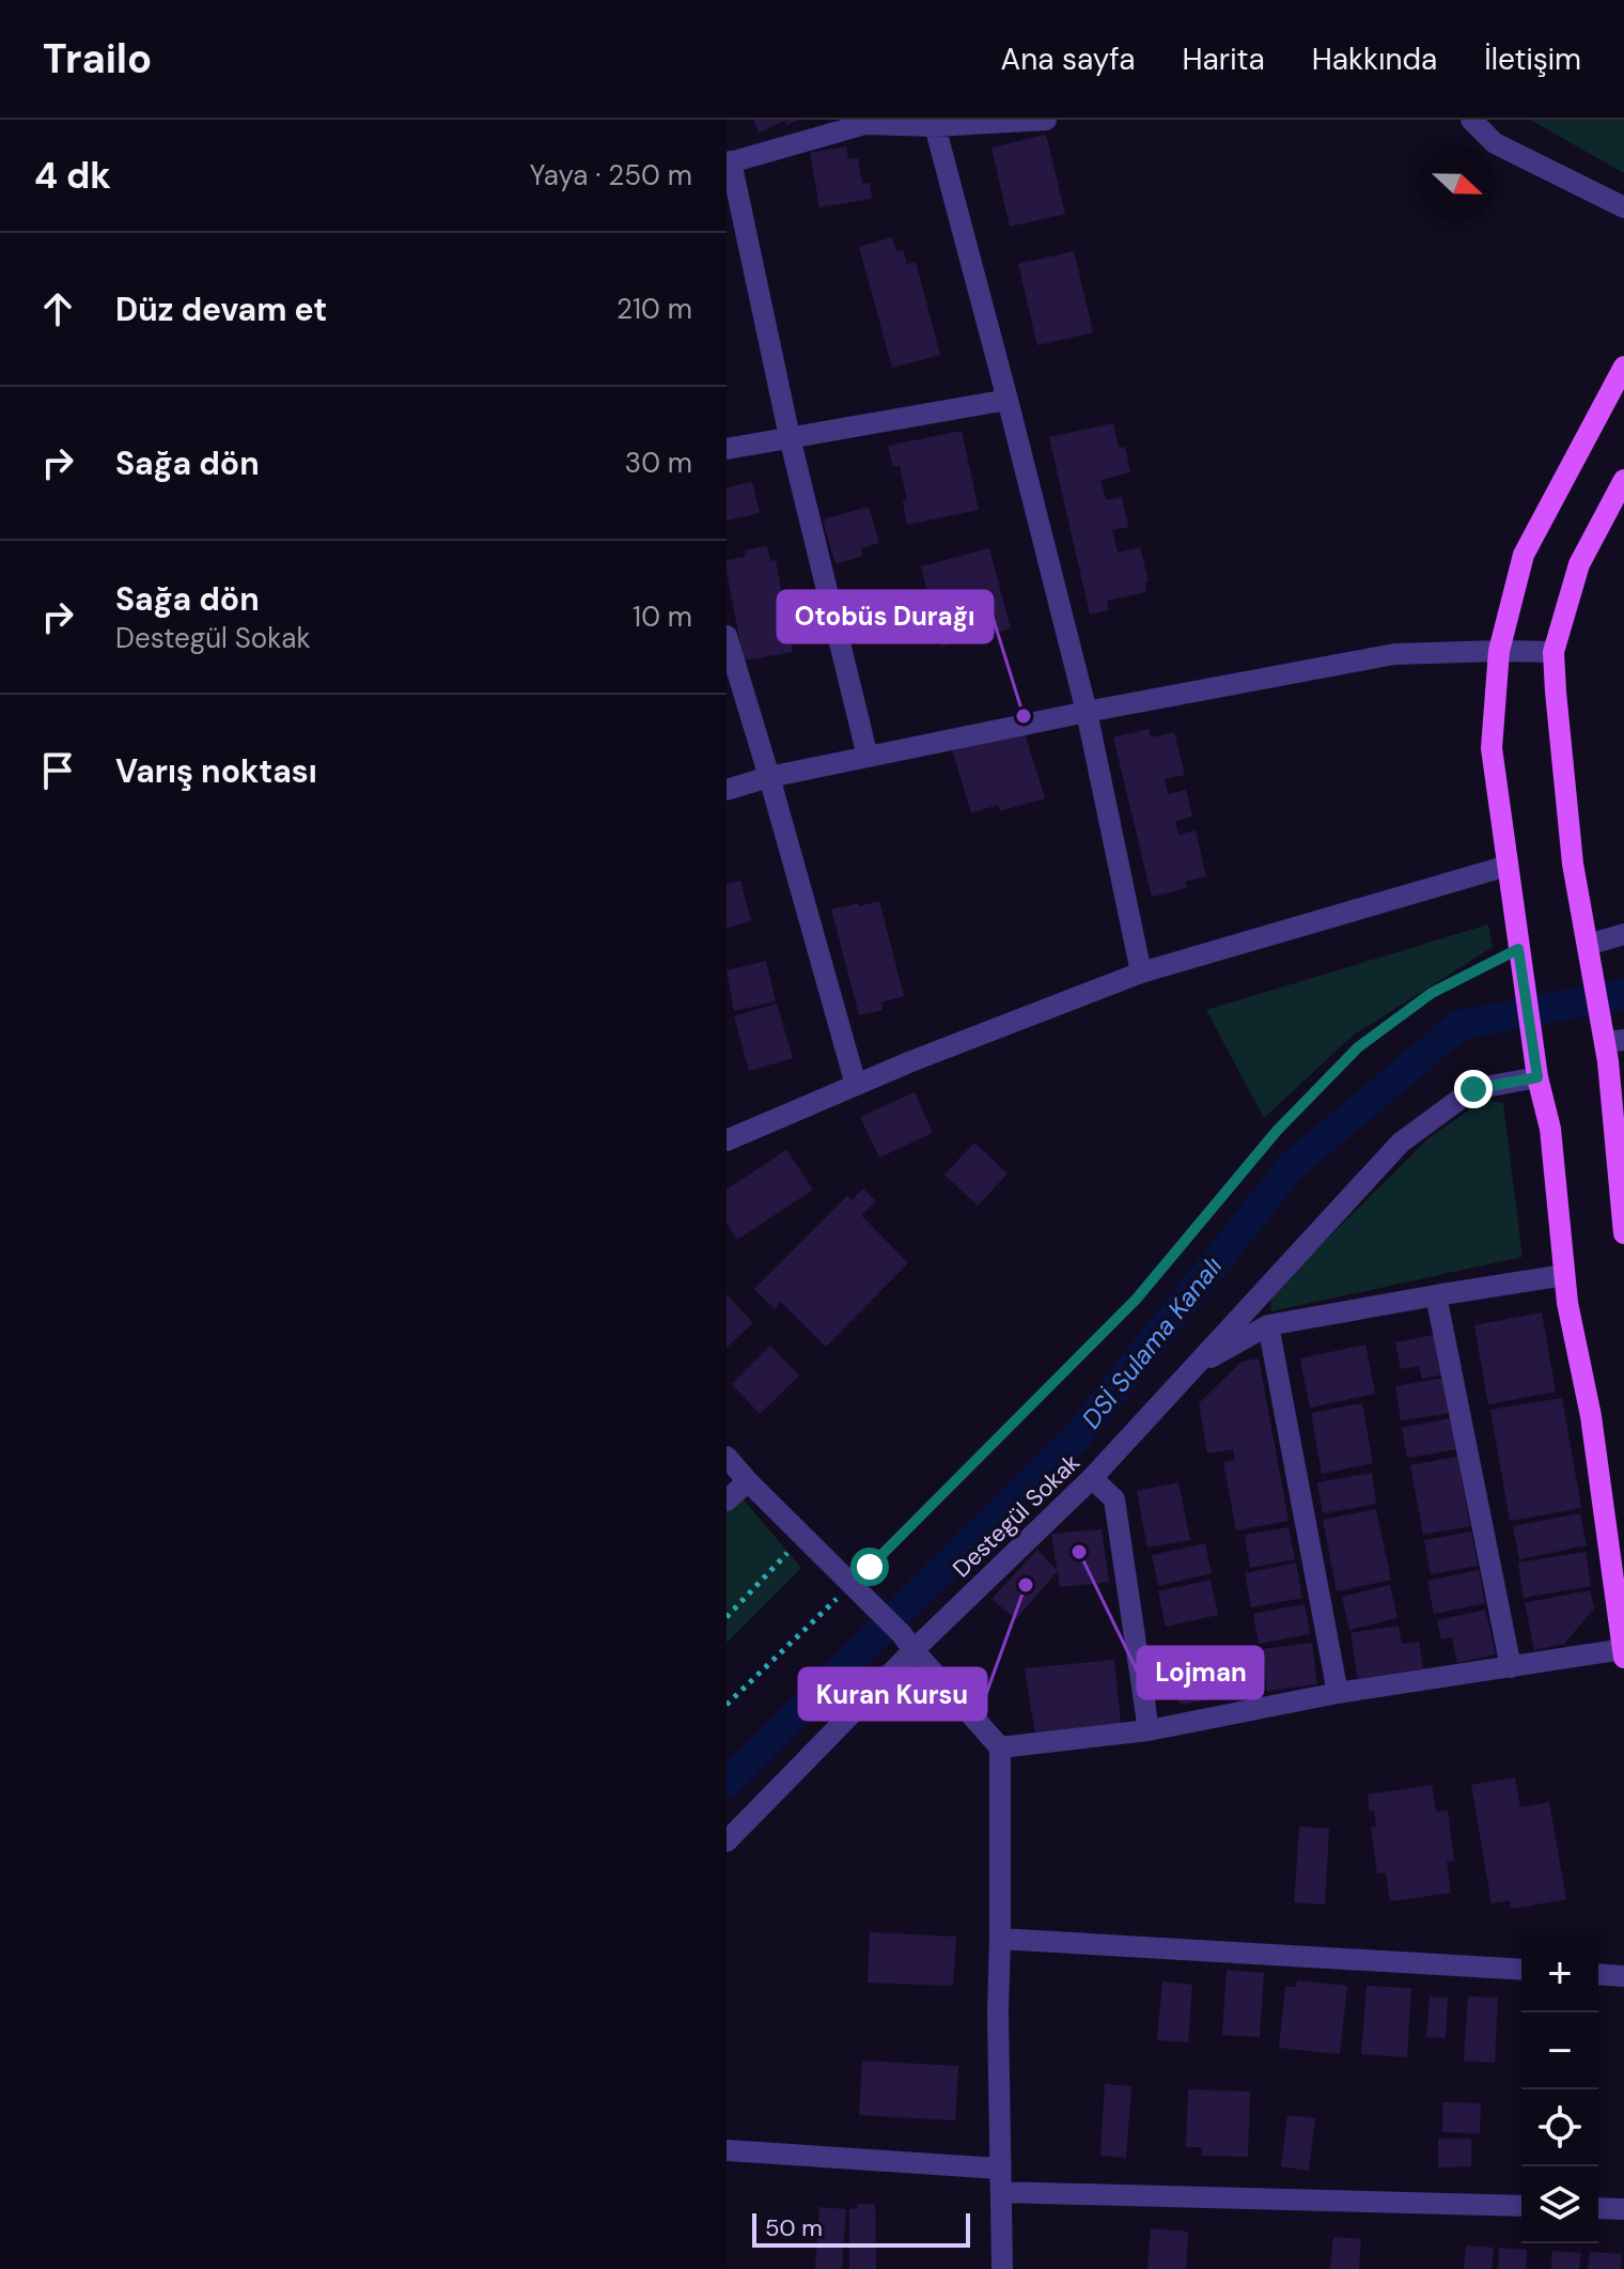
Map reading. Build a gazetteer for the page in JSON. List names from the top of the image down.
{
  "streets": {
    "street": ["Destegül Sokak"]
  },
  "water": ["DSİ Sulama Kanalı"],
  "places": ["Otobüs Durağı", "Lojman", "Kuran Kursu"],
  "scale_bar": "50 m",
  "north": "right",
  "page": {
    "header": "Trailo",
    "nav": [
      "Ana sayfa",
      "Harita",
      "Hakkında",
      "İletişim"
    ],
    "heading": ["4 dk", "Yaya · 250 m"],
    "list": [
      ["Düz devam et", "210 m"],
      ["Sağa dön", "30 m"],
      ["Sağa dön", "Destegül Sokak", "10 m"],
      "Varış noktası"
    ],
    "map_buttons": ["+", "−"],
    "scale": "50 m"
  }
}
